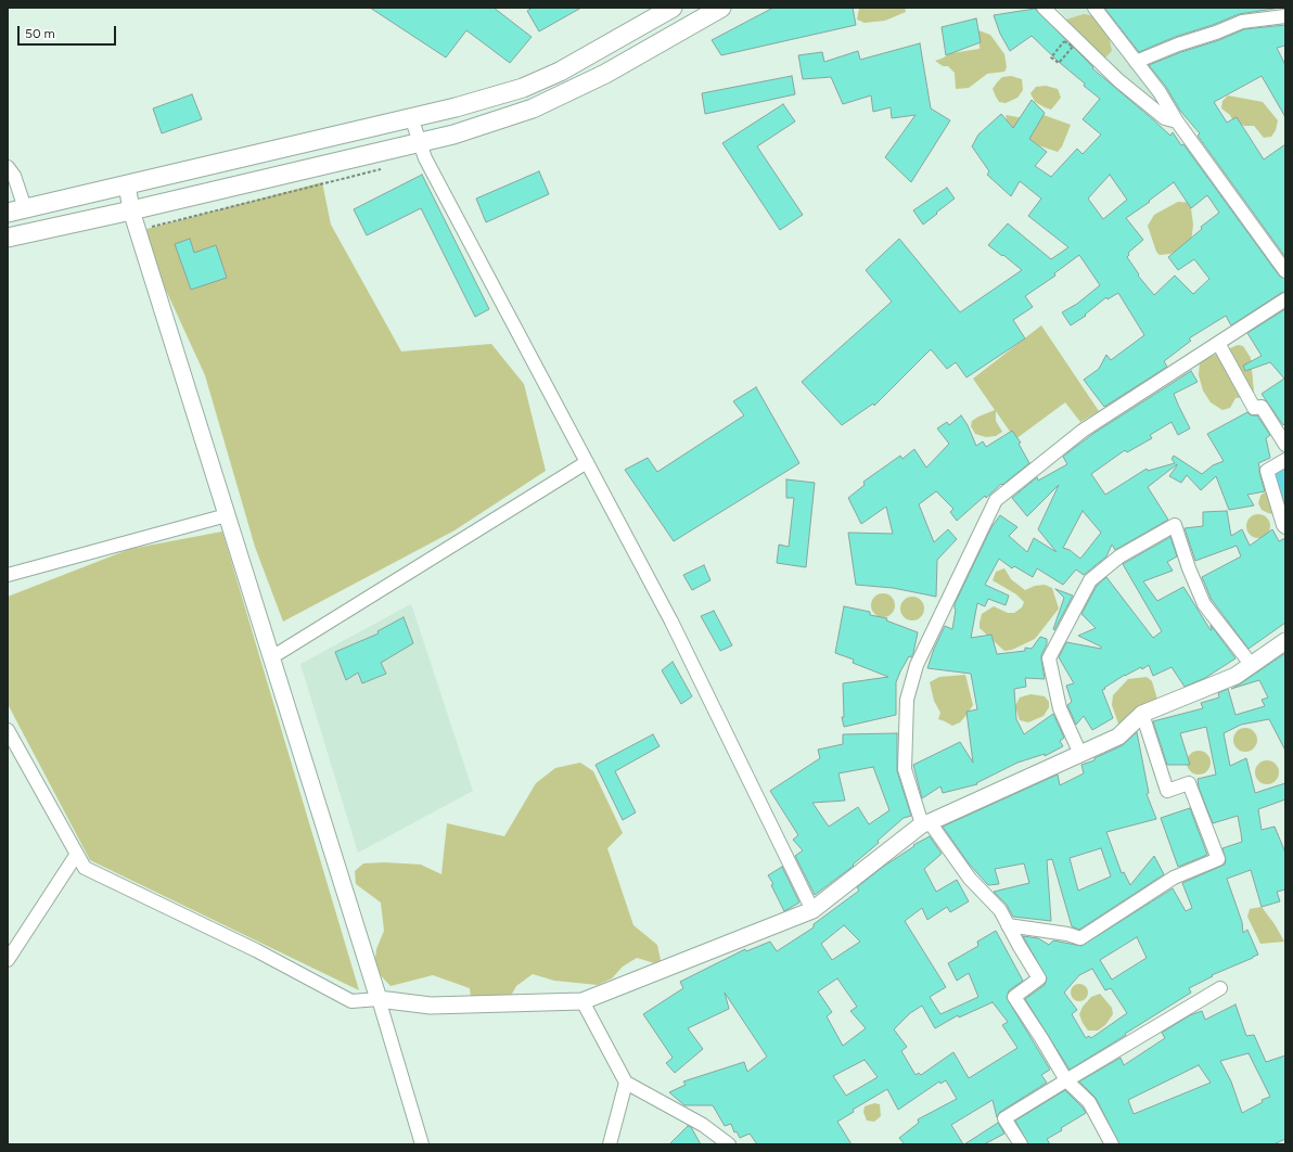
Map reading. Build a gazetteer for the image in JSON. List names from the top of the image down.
{
  "scale_bar": "50 m"
}
